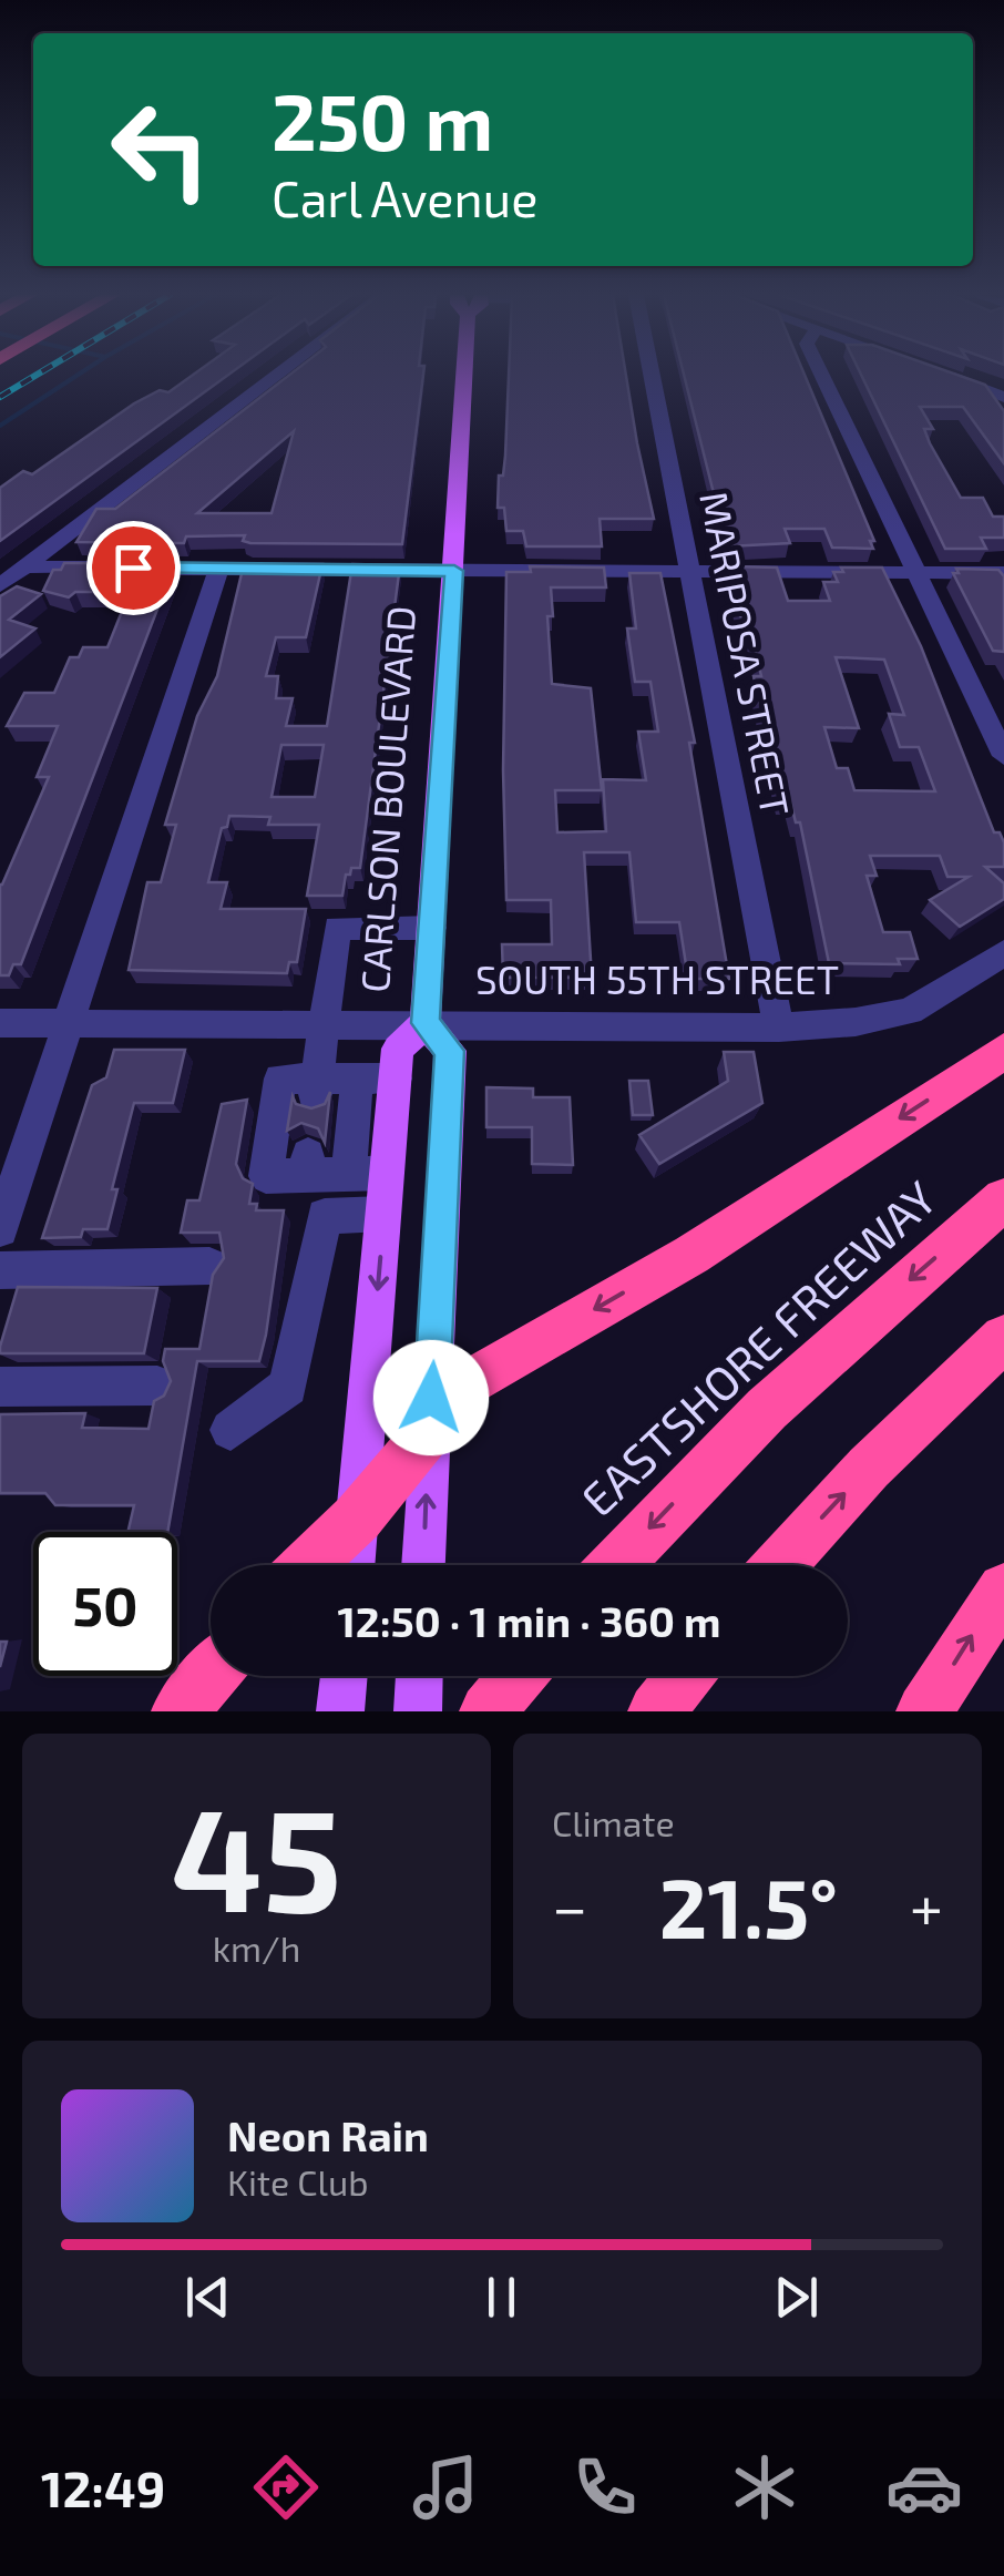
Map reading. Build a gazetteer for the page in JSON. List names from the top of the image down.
{
  "streets": {
    "highway": ["EASTSHORE FREEWAY"],
    "main road": ["CARLSON BOULEVARD"],
    "street": ["MARIPOSA STREET", "SOUTH 55TH STREET"]
  },
  "crossings": [
    ["MARIPOSA STREET", "SOUTH 55TH STREET"],
    ["CARLSON BOULEVARD", "SOUTH 55TH STREET"]
  ],
  "page": {
    "turn": ["250 m", "Carl Avenue"],
    "limit": "50",
    "trip": "12:50 · 1 min · 360 m",
    "tile": [
      ["45", "km/h"],
      "Climate"
    ],
    "heat": ["−", "21.5°", "+"],
    "song": ["Neon Rain", "Kite Club"],
    "tabs": "12:49"
  }
}
